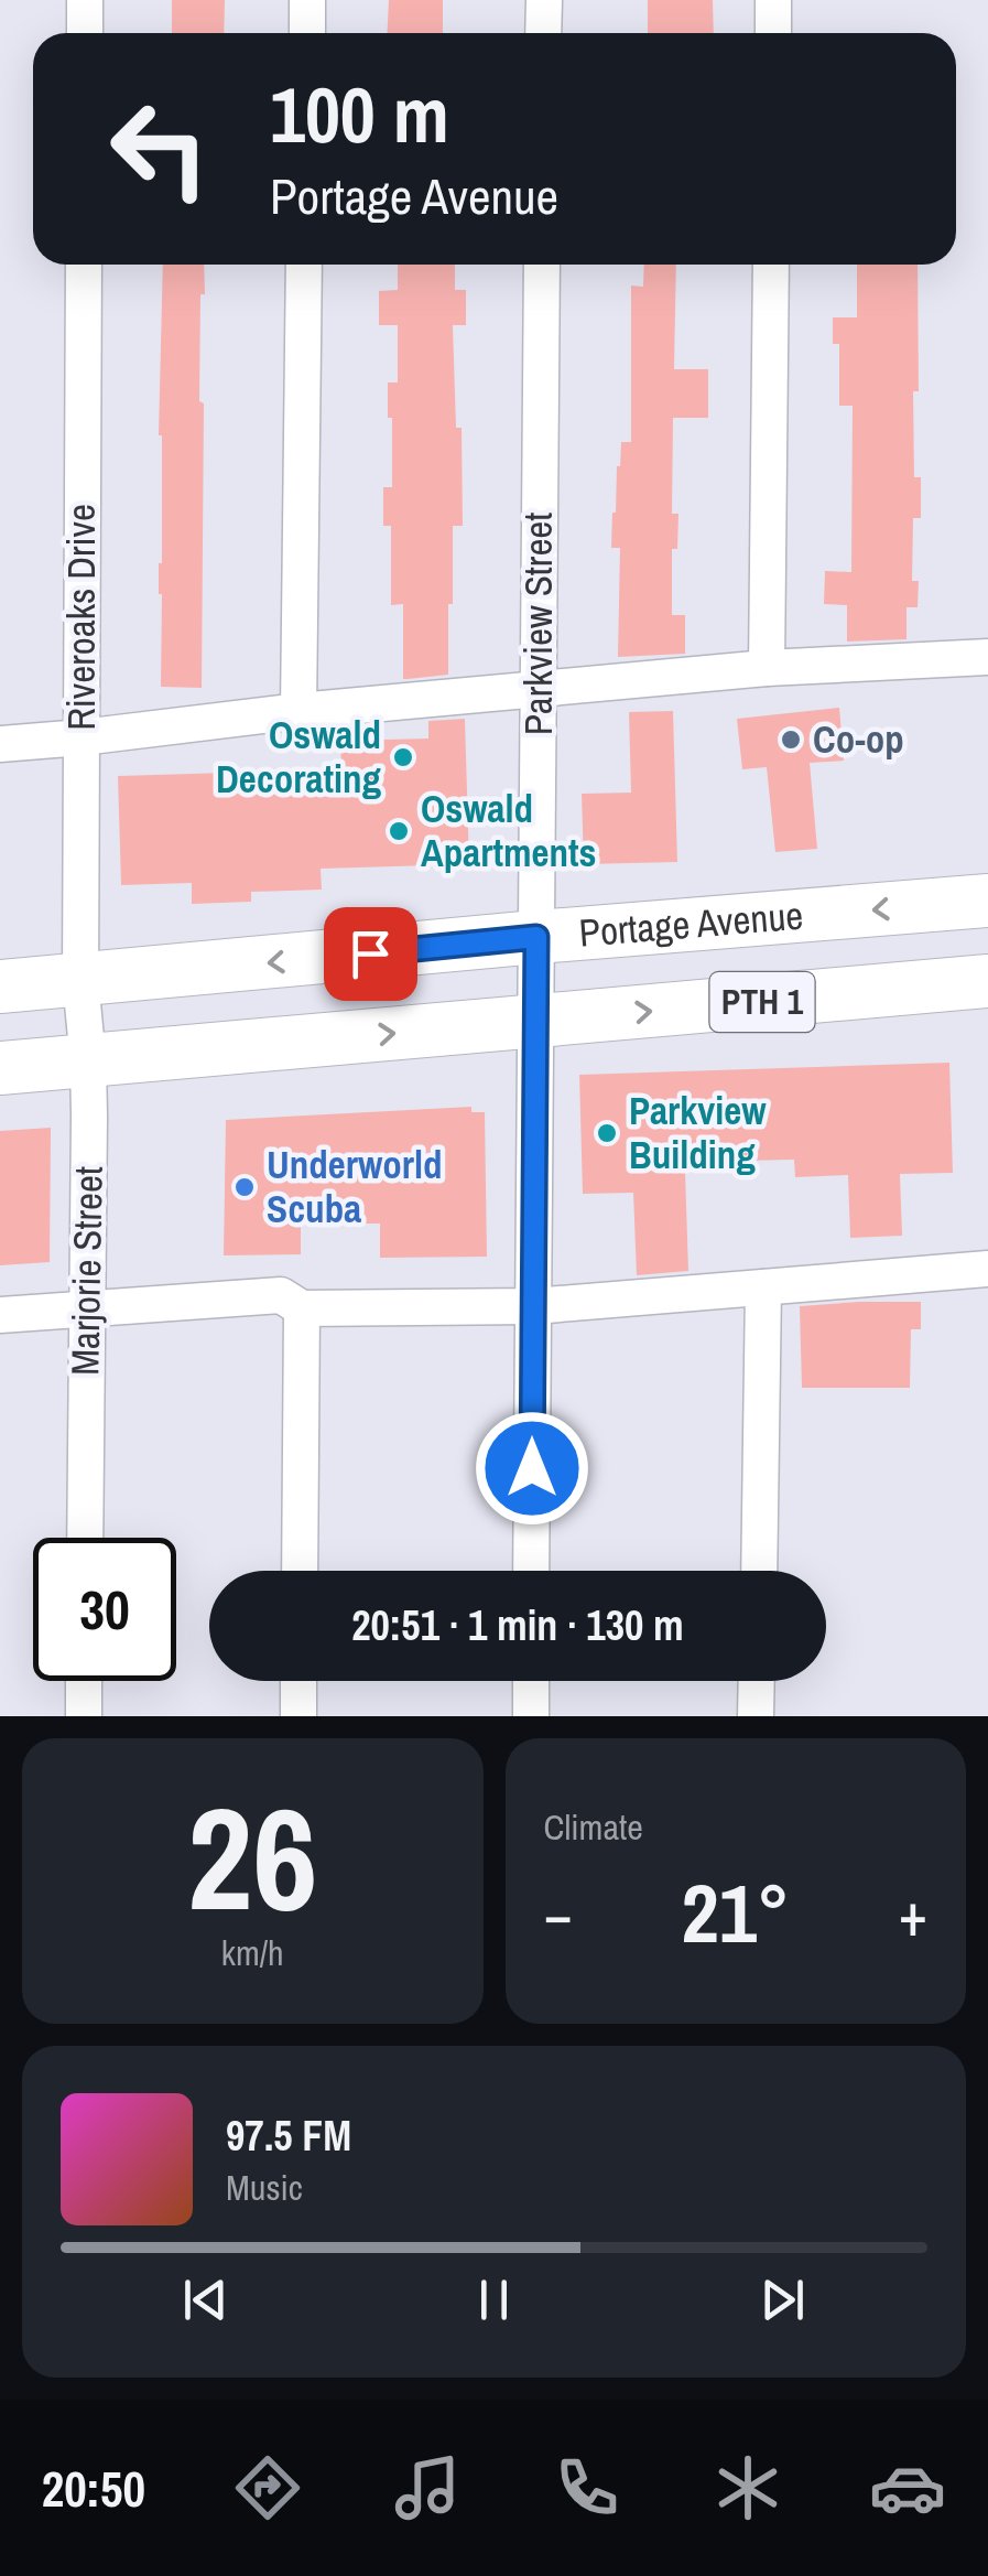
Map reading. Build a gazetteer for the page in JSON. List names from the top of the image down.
{
  "streets": {
    "highway": ["Portage Avenue", "PTH 1"],
    "street": ["Riveroaks Drive", "Parkview Street", "Marjorie Street"]
  },
  "crossings": [
    ["Riveroaks Drive", "Portage Avenue"],
    ["Riveroaks Drive", "Marjorie Street"],
    ["Parkview Street", "Portage Avenue"],
    ["Parkview Street", "PTH 1"],
    ["Portage Avenue", "Marjorie Street"],
    ["PTH 1", "Marjorie Street"]
  ],
  "places": [
    "Co-op",
    "Oswald Decorating",
    "Oswald Apartments",
    "Parkview Building",
    "Underworld Scuba"
  ],
  "page": {
    "turn": ["100 m", "Portage Avenue"],
    "limit": "30",
    "trip": "20:51 · 1 min · 130 m",
    "tile": [
      ["26", "km/h"],
      "Climate"
    ],
    "heat": ["−", "21°", "+"],
    "song": ["97.5 FM", "Music"],
    "tabs": "20:50"
  }
}
